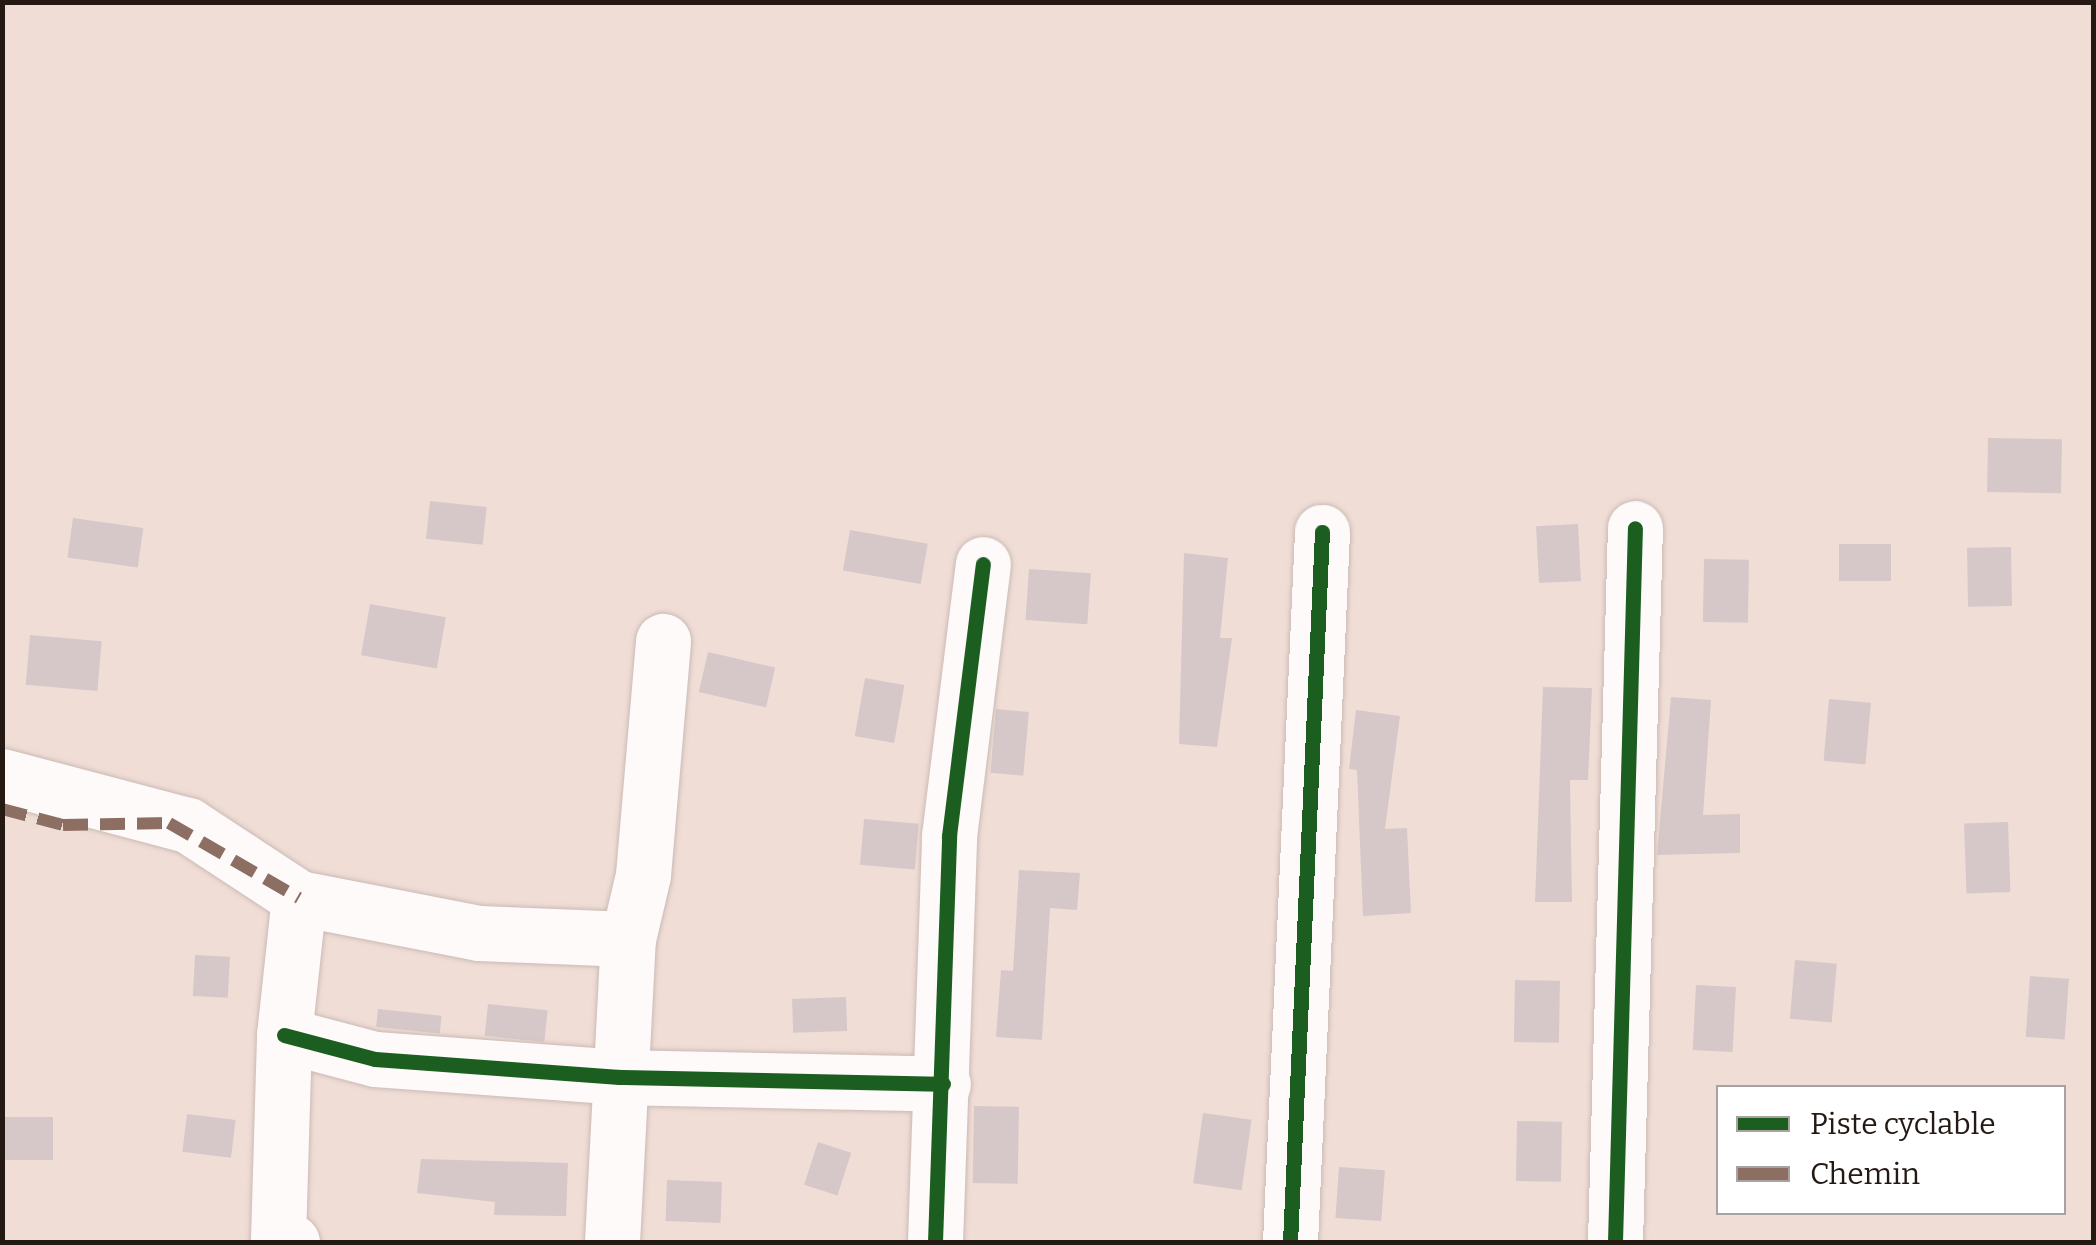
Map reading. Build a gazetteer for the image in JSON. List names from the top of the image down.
{
  "legend": ["Piste cyclable", "Chemin"]
}
